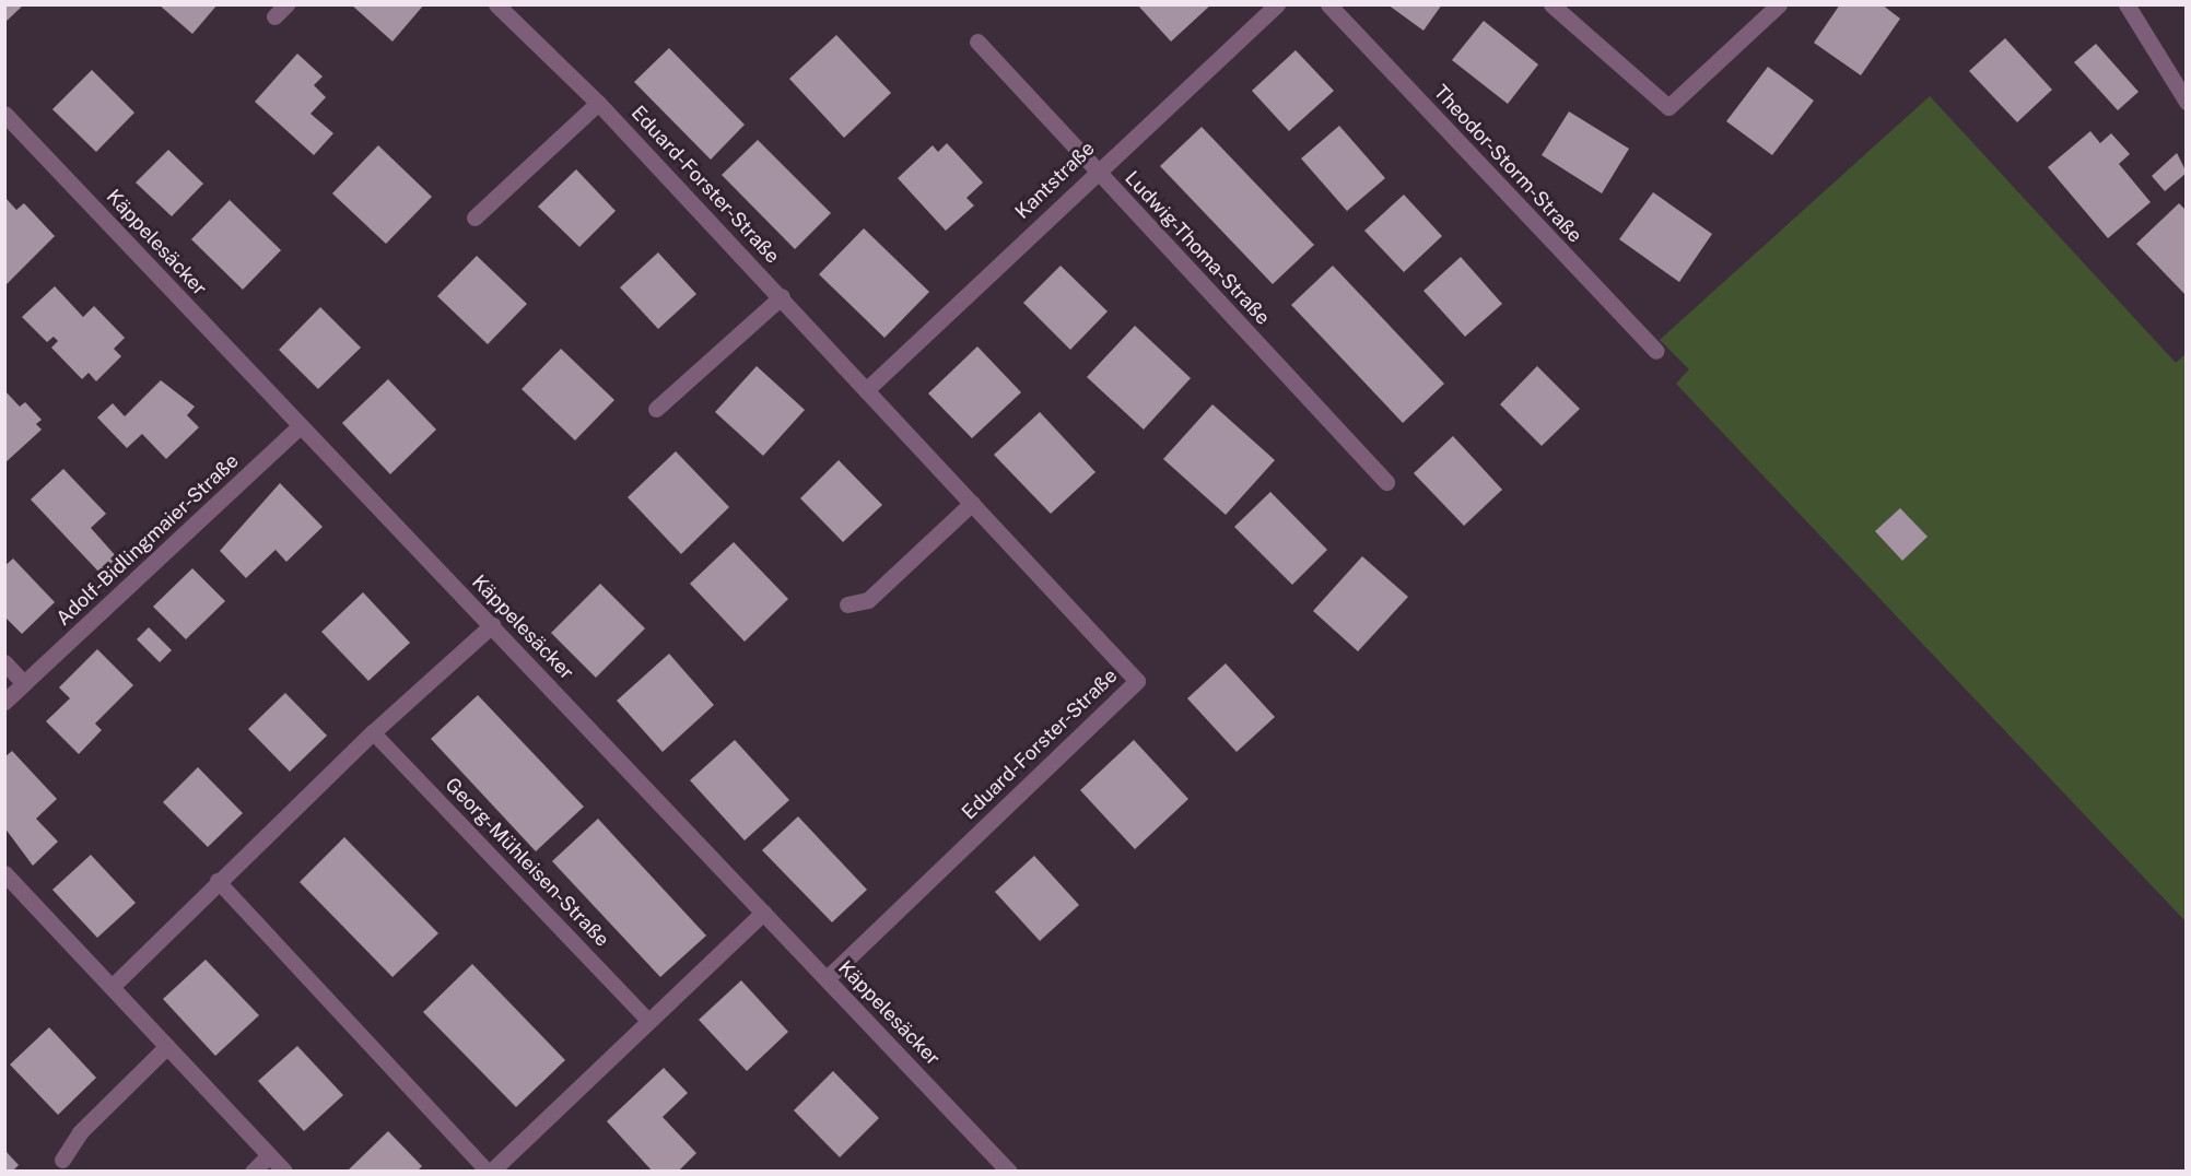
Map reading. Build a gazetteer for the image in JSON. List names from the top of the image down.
{
  "streets": {
    "street": [
      "Theodor-Storm-Straße",
      "Kantstraße",
      "Eduard-Forster-Straße",
      "Käppelesäcker",
      "Ludwig-Thoma-Straße",
      "Adolf-Bidlingmaier-Straße"
    ],
    "lane": ["Georg-Mühleisen-Straße"]
  },
  "crossings": [
    ["Kantstraße", "Eduard-Forster-Straße"],
    ["Kantstraße", "Ludwig-Thoma-Straße"],
    ["Eduard-Forster-Straße", "Käppelesäcker"],
    ["Käppelesäcker", "Adolf-Bidlingmaier-Straße"]
  ]
}
